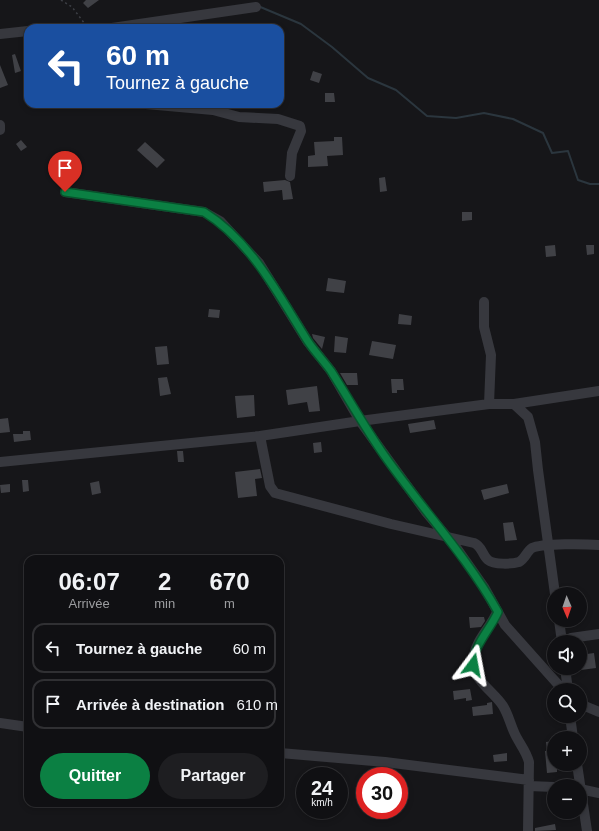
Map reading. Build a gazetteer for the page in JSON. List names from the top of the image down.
{
  "north": "bottom",
  "page": {
    "turn": ["60 m", "Tournez à gauche"],
    "eta": [
      "06:07",
      "Arrivée",
      "2",
      "min",
      "670",
      "m"
    ],
    "map_buttons": ["+", "−"],
    "list": [
      {
        "name": "Tournez à gauche",
        "value": "60 m"
      },
      {
        "name": "Arrivée à destination",
        "value": "610 m"
      }
    ],
    "buttons": ["Quitter", "Partager"],
    "speed": "24 km/h",
    "limit": "30"
  }
}
